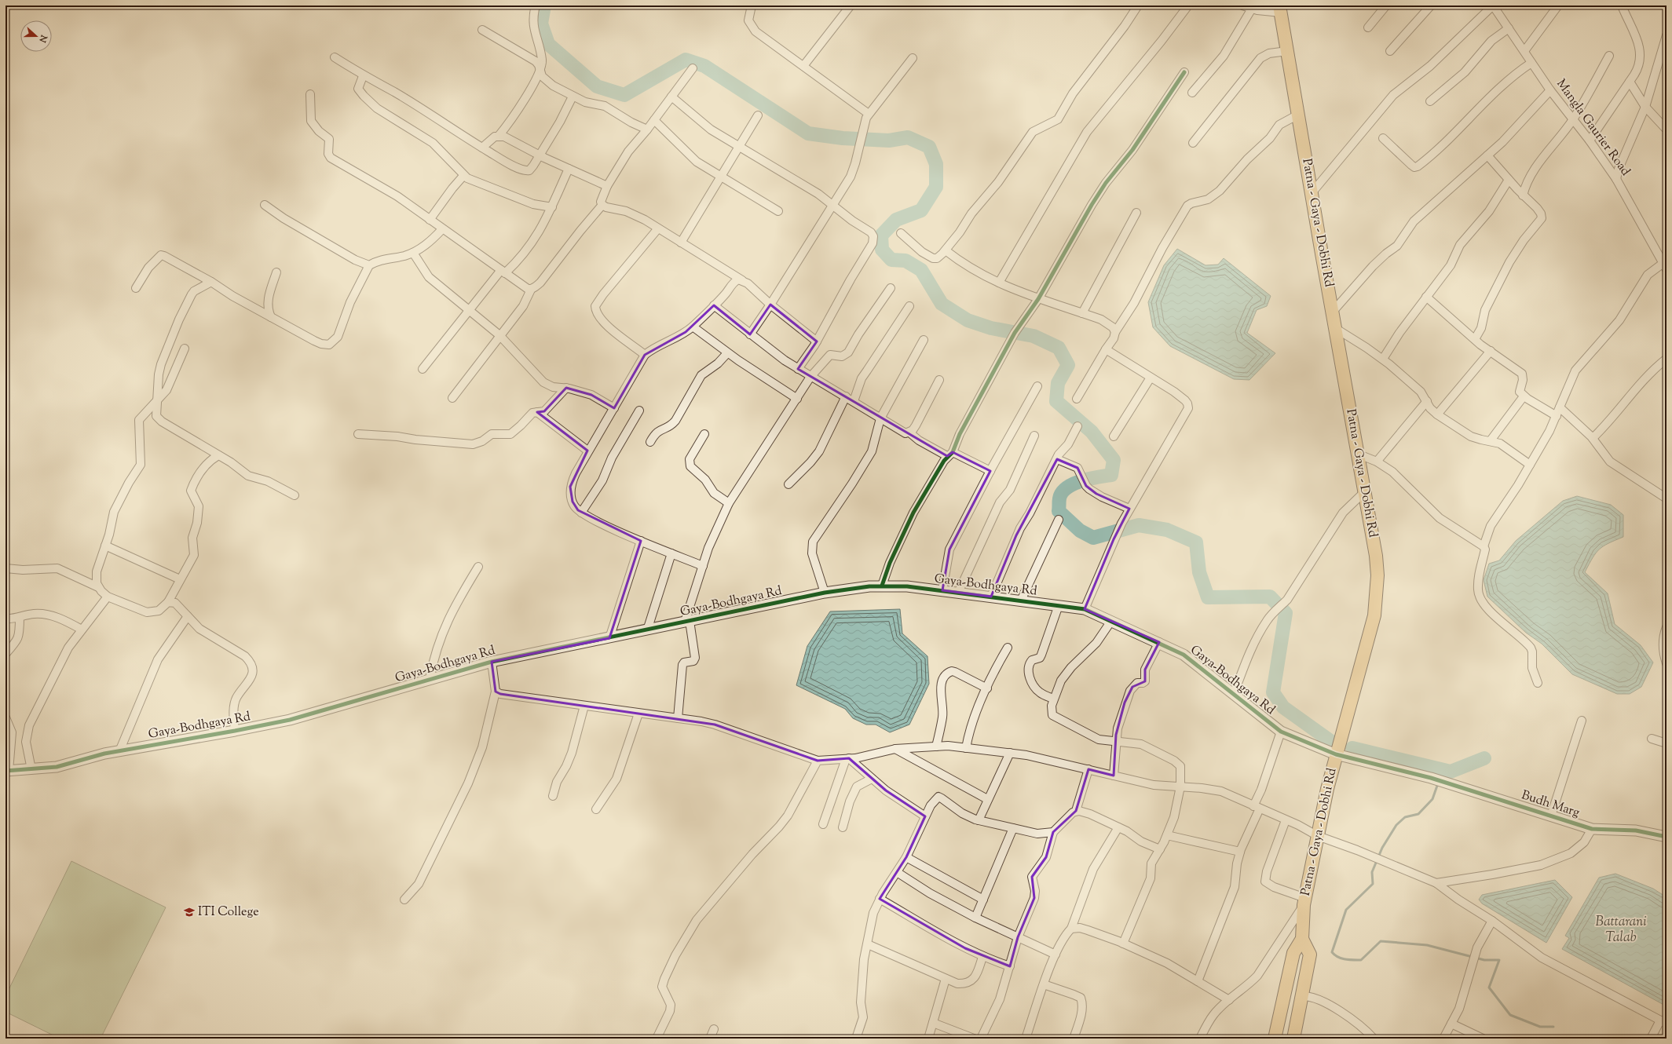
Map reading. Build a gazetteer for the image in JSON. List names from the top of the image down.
{
  "streets": {
    "main road": ["Patna - Gaya - Dobhi Rd"],
    "street": ["Mangla Gaurier Road", "Gaya-Bodhgaya Rd", "Budh Marg"]
  },
  "crossings": [
    ["Patna - Gaya - Dobhi Rd", "Gaya-Bodhgaya Rd"],
    ["Gaya-Bodhgaya Rd", "Budh Marg"]
  ],
  "water": ["Battarani Talab"],
  "places": {
    "school or university": ["ITI College"]
  },
  "north": "right"
}
